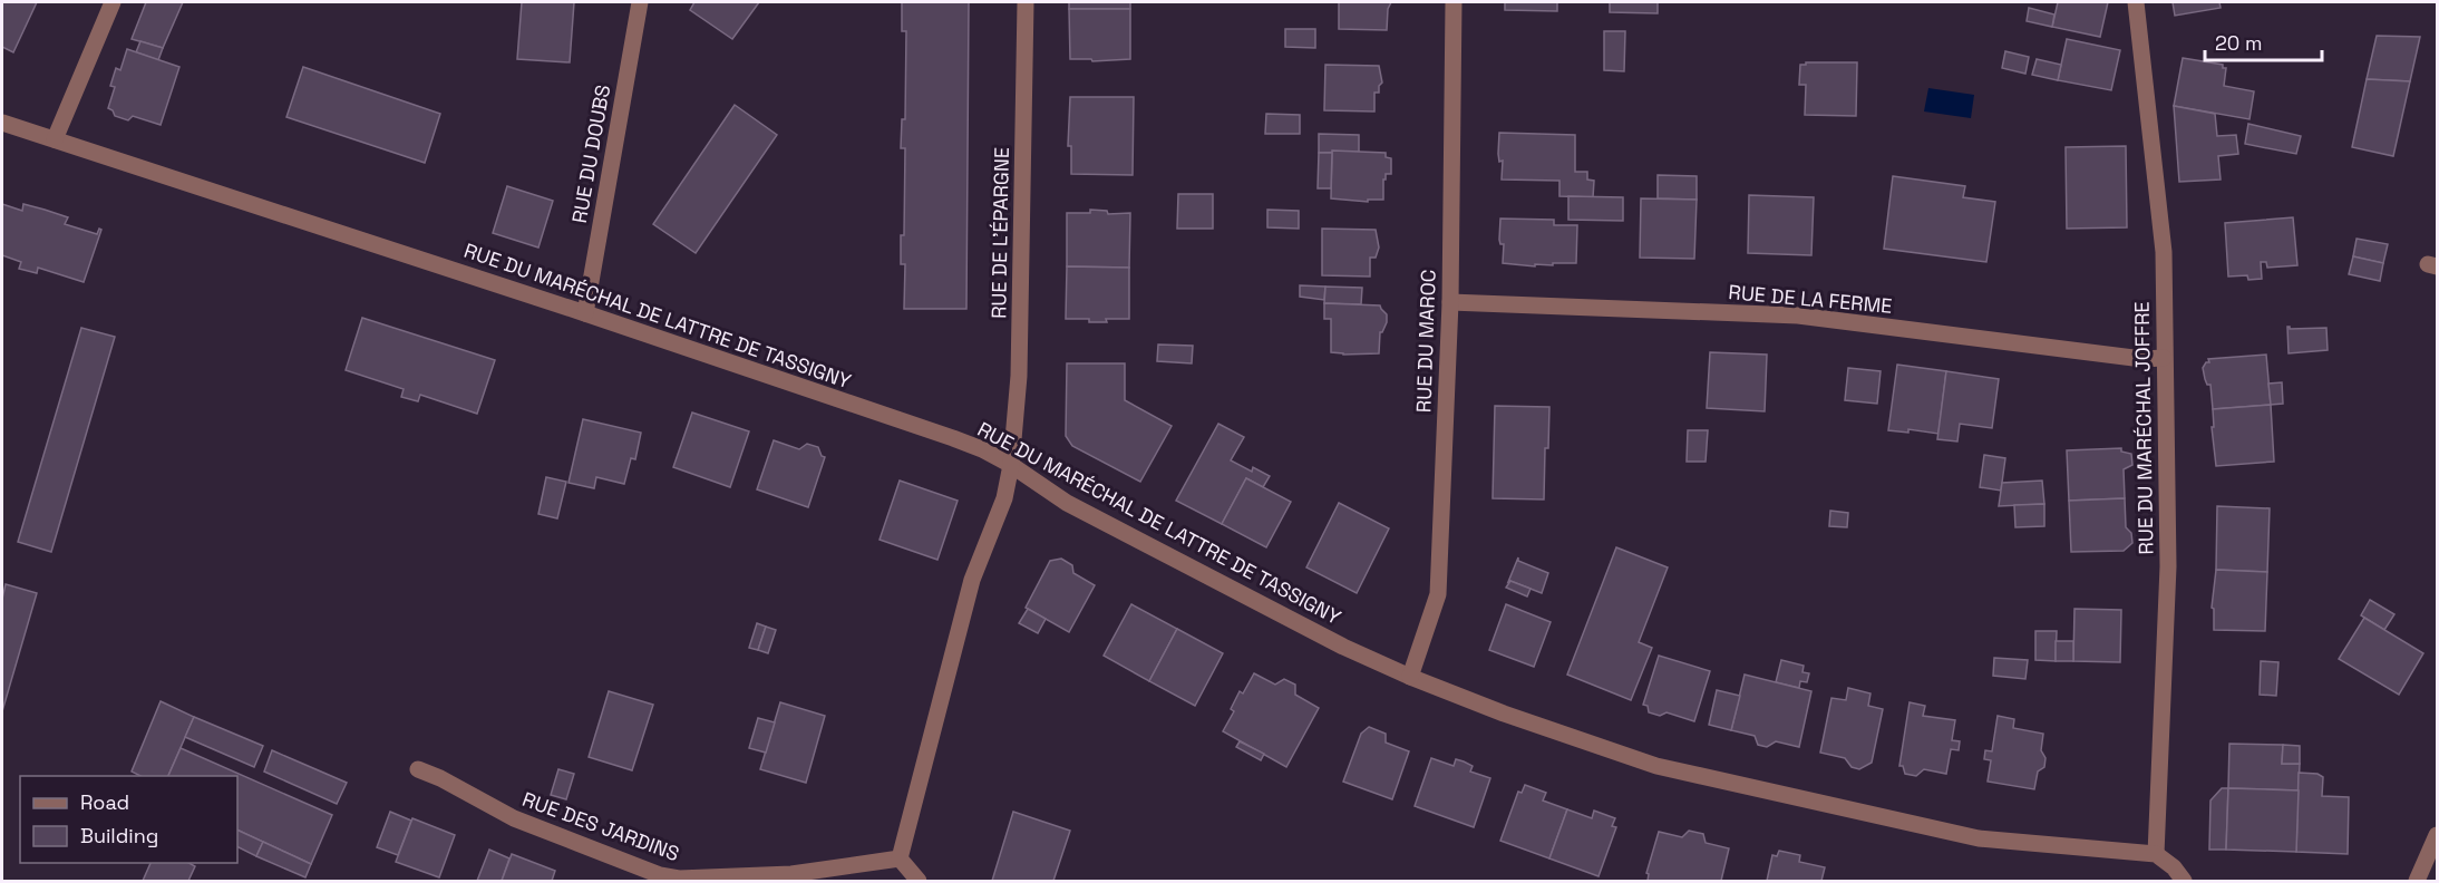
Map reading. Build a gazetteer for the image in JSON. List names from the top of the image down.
{
  "streets": {
    "street": [
      "RUE DU DOUBS",
      "RUE DE L'ÉPARGNE",
      "RUE DE LA FERME",
      "RUE DU MARÉCHAL DE LATTRE DE TASSIGNY",
      "RUE DU MAROC",
      "RUE DU MARÉCHAL JOFFRE",
      "RUE DES JARDINS"
    ]
  },
  "crossings": [
    ["RUE DU DOUBS", "RUE DU MARÉCHAL DE LATTRE DE TASSIGNY"],
    ["RUE DE L'ÉPARGNE", "RUE DU MARÉCHAL DE LATTRE DE TASSIGNY"],
    ["RUE DE LA FERME", "RUE DU MAROC"],
    ["RUE DE LA FERME", "RUE DU MARÉCHAL JOFFRE"],
    ["RUE DU MARÉCHAL DE LATTRE DE TASSIGNY", "RUE DU MAROC"],
    ["RUE DU MARÉCHAL DE LATTRE DE TASSIGNY", "RUE DU MARÉCHAL JOFFRE"]
  ],
  "legend": ["Road", "Building"],
  "scale_bar": "20 m"
}
